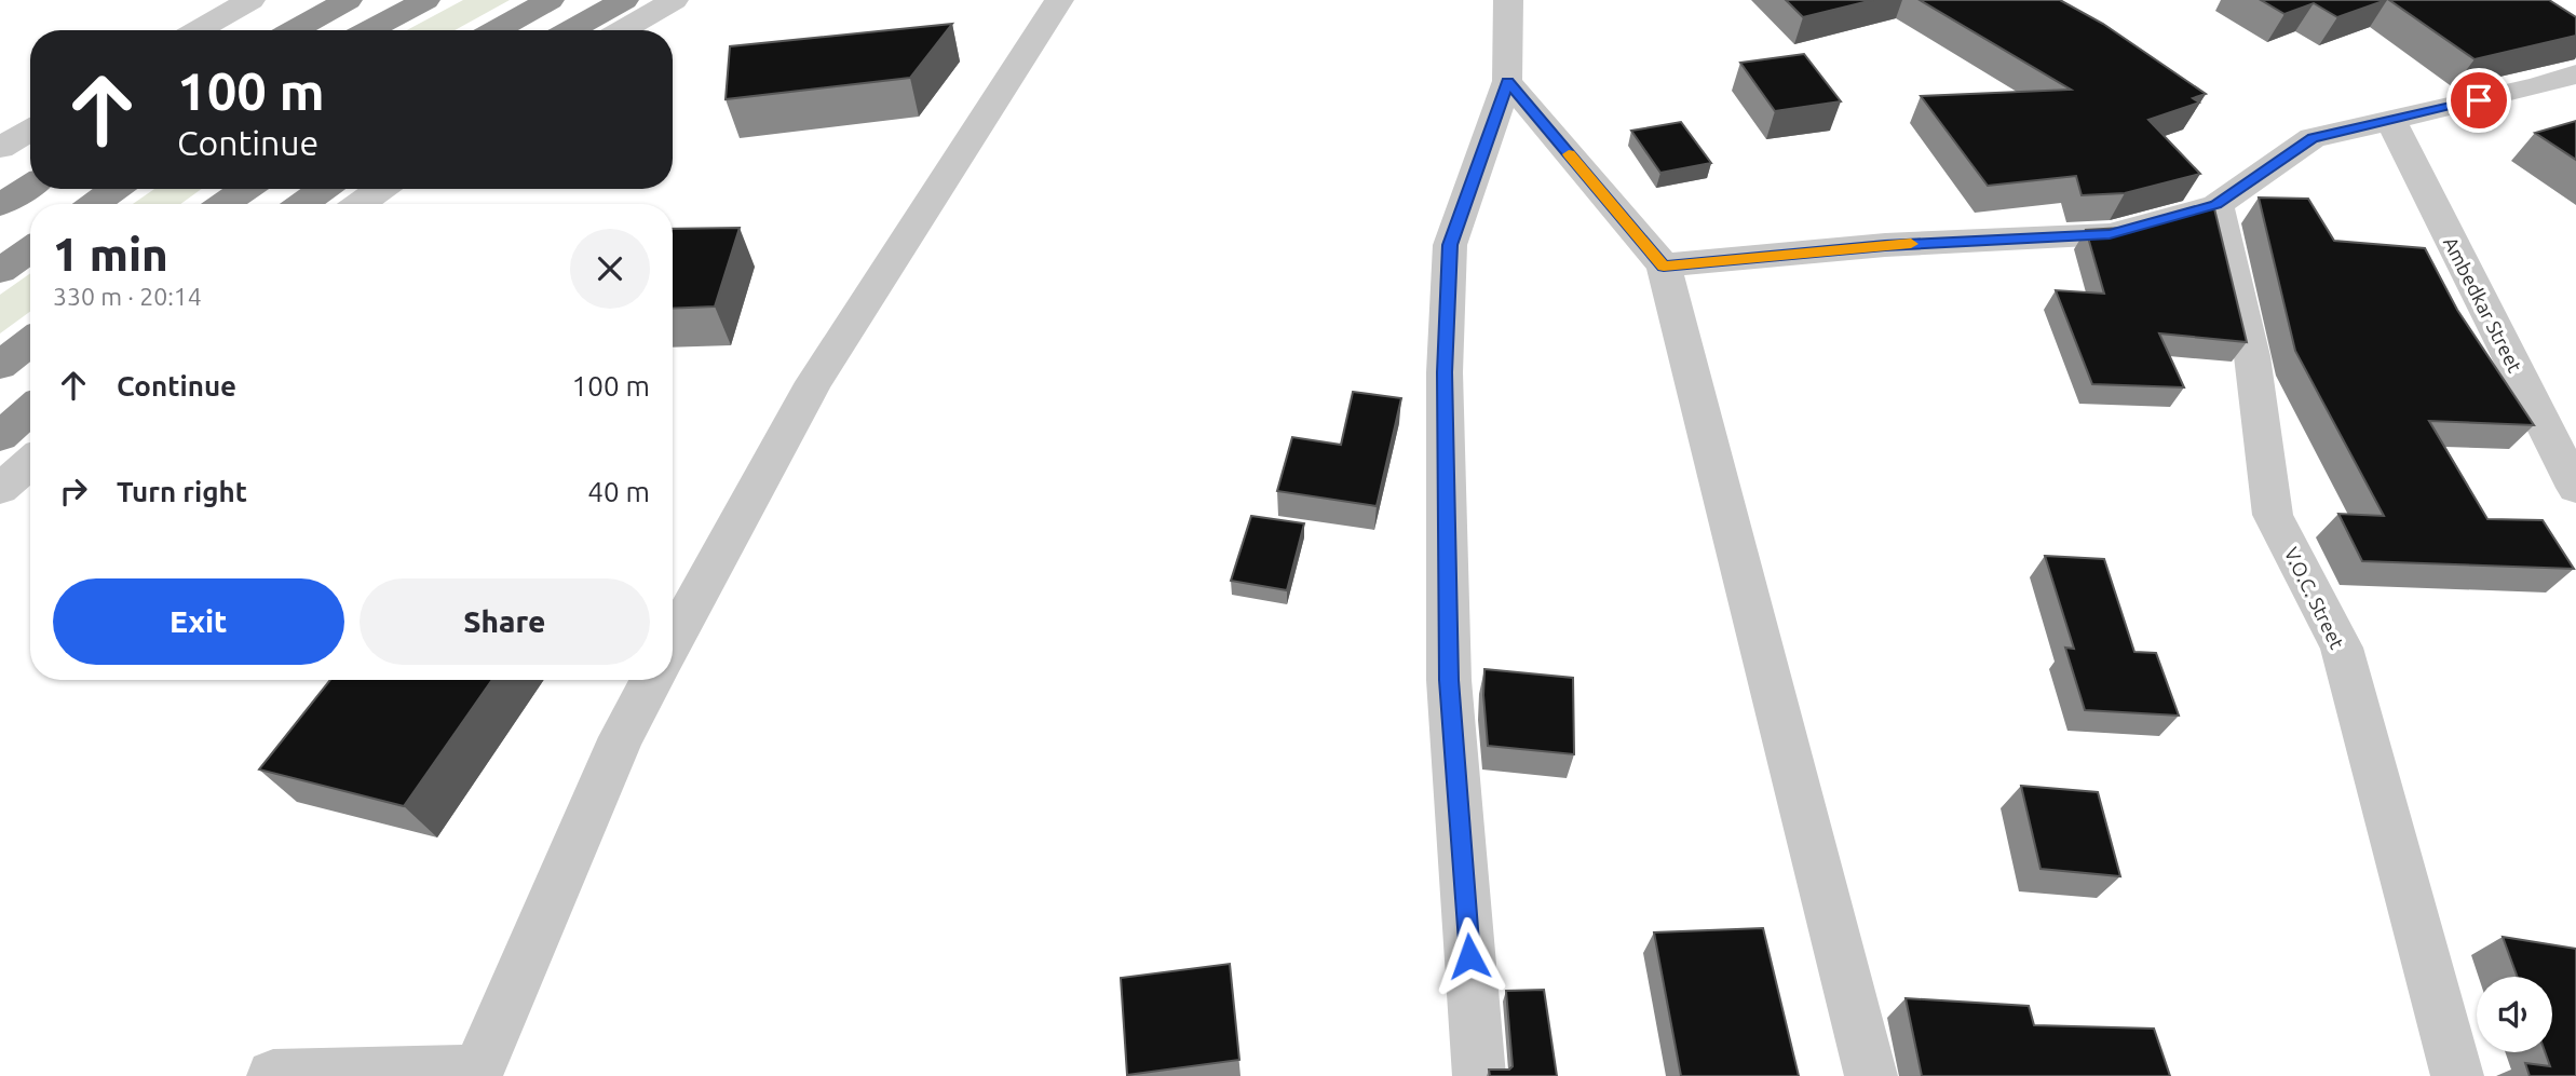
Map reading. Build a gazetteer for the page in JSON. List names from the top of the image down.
{
  "streets": {
    "street": ["Ambedkar Street", "V.O.C. Street"]
  },
  "page": {
    "turn": ["100 m", "Continue"],
    "heading": ["1 min", "330 m · 20:14"],
    "list": [
      {
        "name": "Continue",
        "value": "100 m"
      },
      {
        "name": "Turn right",
        "value": "40 m"
      }
    ],
    "buttons": ["Exit", "Share"]
  }
}
